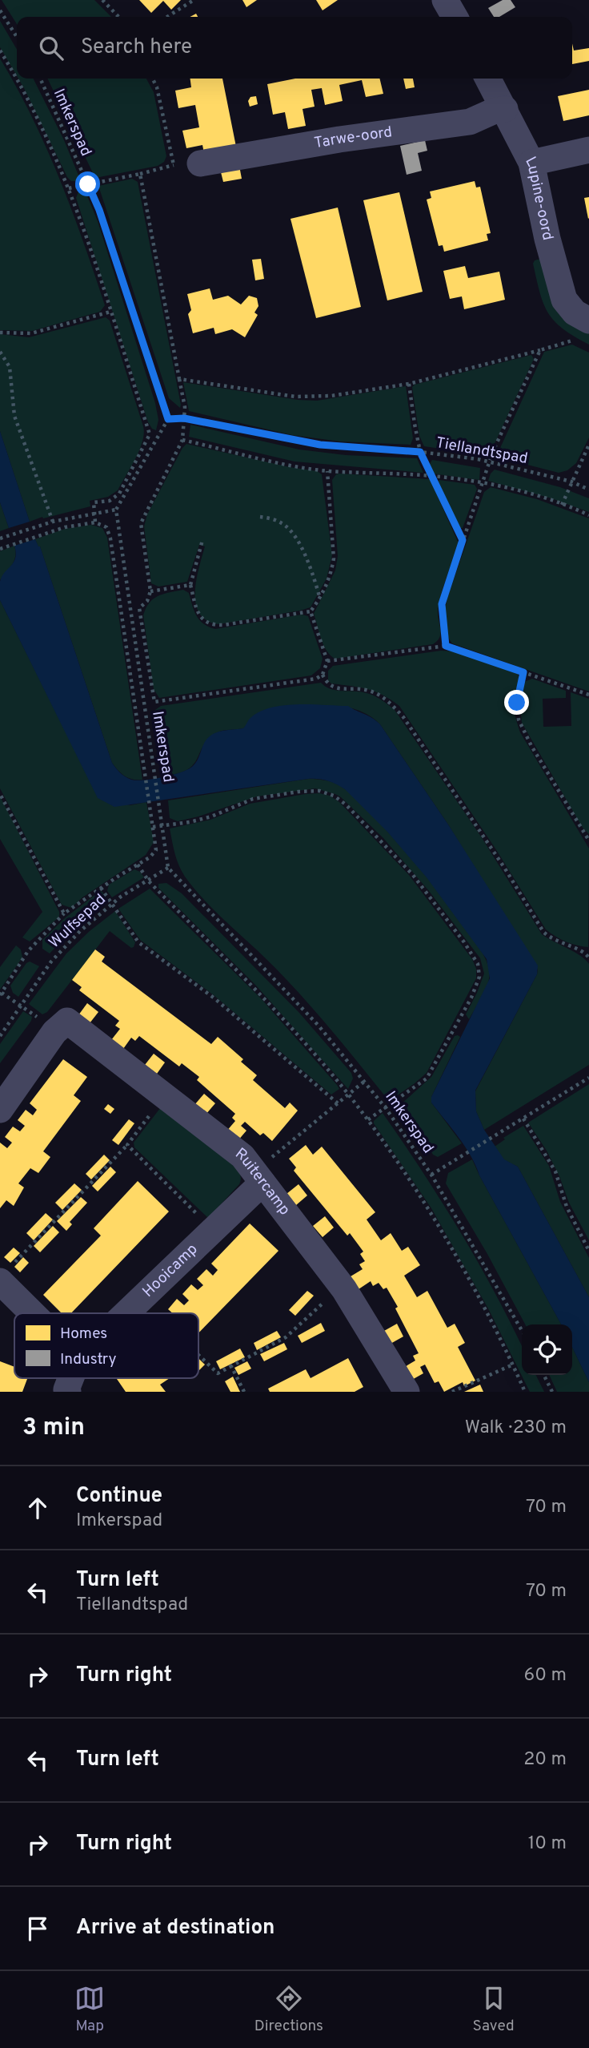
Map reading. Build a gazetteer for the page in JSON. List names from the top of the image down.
{
  "streets": {
    "street": [
      "Tarwe-oord",
      "Lupine-oord",
      "Ruitercamp",
      "Hooicamp"
    ],
    "path": ["Imkerspad", "Tiellandtspad", "Wulfsepad"]
  },
  "crossings": [
    ["Imkerspad", "Tiellandtspad"],
    ["Imkerspad", "Wulfsepad"],
    ["Tarwe-oord", "Lupine-oord"],
    ["Ruitercamp", "Hooicamp"]
  ],
  "legend": ["Homes", "Industry"],
  "page": {
    "search": "Search here",
    "heading": ["3 min", "Walk · 230 m"],
    "list": [
      ["Continue", "Imkerspad", "70 m"],
      ["Turn left", "Tiellandtspad", "70 m"],
      ["Turn right", "60 m"],
      ["Turn left", "20 m"],
      ["Turn right", "10 m"],
      "Arrive at destination"
    ],
    "nav": ["Map", "Directions", "Saved"]
  }
}
